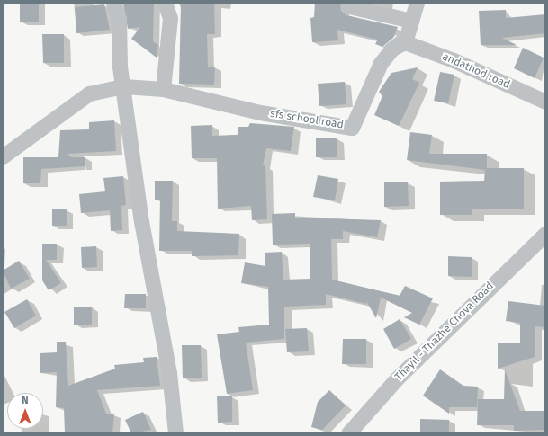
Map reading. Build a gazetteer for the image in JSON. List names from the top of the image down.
{
  "streets": {
    "street": ["andathod road", "sfs school road", "Thayil - Thazhe Chova Road"]
  },
  "crossings": [
    ["andathod road", "sfs school road"]
  ],
  "north": "top"
}
